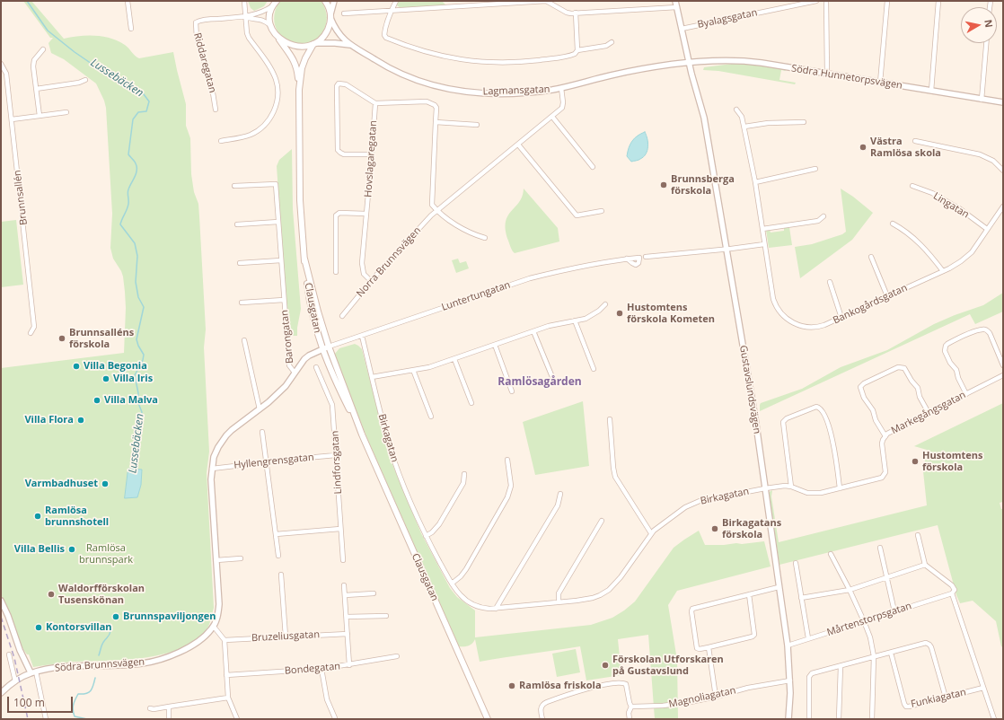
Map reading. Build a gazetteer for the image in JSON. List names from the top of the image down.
{
  "streets": {
    "main road": ["Clausgatan"],
    "street": [
      "Byalagsgatan",
      "Riddaregatan",
      "Södra Hunnetorpsvägen",
      "Lagmansgatan",
      "Hovslagaregatan",
      "Brunnsallén",
      "Lingatan",
      "Norra Brunnsvägen",
      "Luntertungatan",
      "Bankogårdsgatan",
      "Barongatan",
      "Gustavslundsvägen",
      "Markegångsgatan",
      "Birkagatan",
      "Hyllengrensgatan",
      "Lindforsgatan",
      "Mårtenstorpsgatan",
      "Bruzeliusgatan",
      "Södra Brunnsvägen",
      "Bondegatan",
      "Magnoliagatan",
      "Funkiagatan"
    ]
  },
  "crossings": [
    ["Byalagsgatan", "Gustavslundsvägen"],
    ["Riddaregatan", "Clausgatan"],
    ["Södra Hunnetorpsvägen", "Lagmansgatan"],
    ["Södra Hunnetorpsvägen", "Gustavslundsvägen"],
    ["Lagmansgatan", "Norra Brunnsvägen"],
    ["Lagmansgatan", "Clausgatan"],
    ["Lagmansgatan", "Gustavslundsvägen"],
    ["Hovslagaregatan", "Norra Brunnsvägen"],
    ["Lingatan", "Bankogårdsgatan"],
    ["Luntertungatan", "Clausgatan"],
    ["Luntertungatan", "Birkagatan"],
    ["Luntertungatan", "Södra Brunnsvägen"],
    ["Clausgatan", "Södra Brunnsvägen"],
    ["Barongatan", "Södra Brunnsvägen"],
    ["Gustavslundsvägen", "Markegångsgatan"],
    ["Gustavslundsvägen", "Birkagatan"],
    ["Gustavslundsvägen", "Mårtenstorpsgatan"],
    ["Gustavslundsvägen", "Magnoliagatan"],
    ["Markegångsgatan", "Birkagatan"],
    ["Hyllengrensgatan", "Lindforsgatan"],
    ["Hyllengrensgatan", "Södra Brunnsvägen"]
  ],
  "districts": ["Ramlösagården"],
  "water": ["Lussebäcken"],
  "parks": ["Ramlösa brunnspark"],
  "places": [
    "Västra Ramlösa skola",
    "Brunnsberga förskola",
    "Hustomtens förskola Kometen",
    "Brunnsalléns förskola",
    "Villa Begonia",
    "Villa Iris",
    "Villa Malva",
    "Villa Flora",
    "Hustomtens förskola",
    "Varmbadhuset",
    "Ramlösa brunnshotell",
    "Birkagatans förskola",
    "Villa Bellis",
    "Waldorfförskolan Tusenskönan",
    "Brunnspaviljongen",
    "Kontorsvillan",
    "Förskolan Utforskaren på Gustavslund",
    "Ramlösa friskola"
  ],
  "scale_bar": "100 m",
  "north": "right"
}
